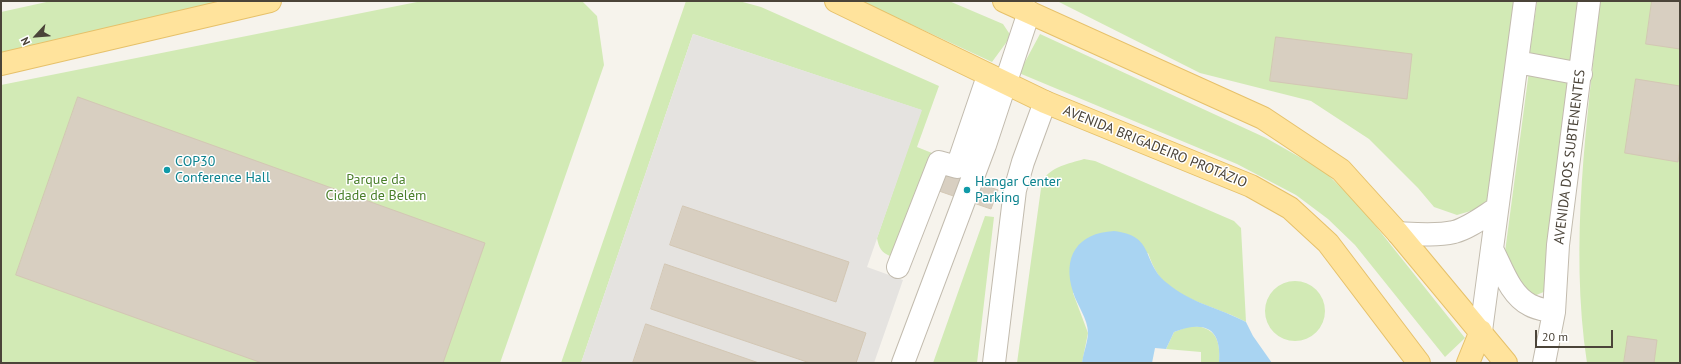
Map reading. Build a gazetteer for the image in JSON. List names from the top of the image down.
{
  "streets": {
    "main road": ["AVENIDA BRIGADEIRO PROTÁZIO"],
    "street": ["AVENIDA DOS SUBTENENTES"]
  },
  "parks": ["Parque da Cidade de Belém"],
  "places": ["COP30 Conference Hall", "Hangar Center Parking"],
  "scale_bar": "20 m",
  "north": "bottom left"
}
